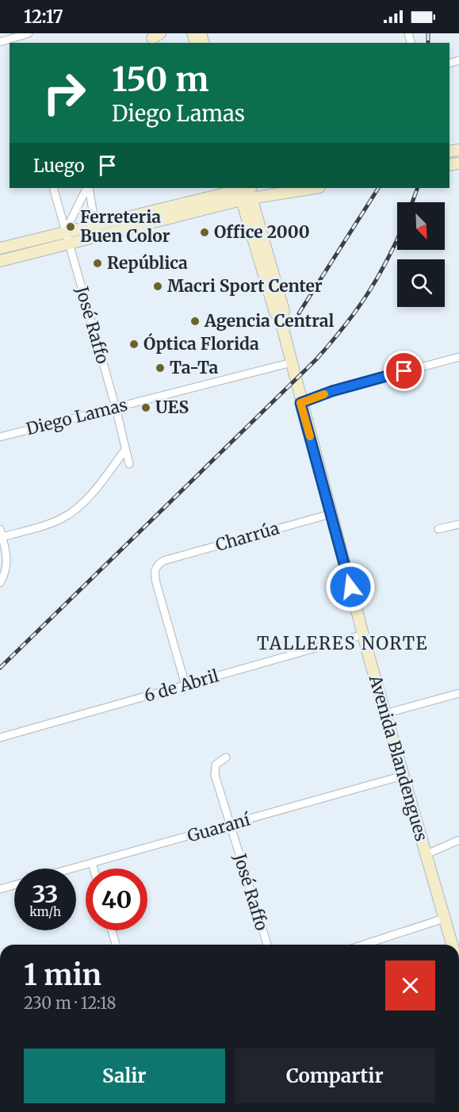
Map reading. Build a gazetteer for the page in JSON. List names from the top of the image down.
{
  "streets": {
    "street": [
      "José Raffo",
      "Diego Lamas",
      "Charrúa",
      "6 de Abril",
      "Avenida Blandengues",
      "Guaraní"
    ]
  },
  "crossings": [
    ["José Raffo", "Diego Lamas"],
    ["José Raffo", "Guaraní"],
    ["Diego Lamas", "Avenida Blandengues"],
    ["Charrúa", "6 de Abril"],
    ["Charrúa", "Avenida Blandengues"],
    ["6 de Abril", "Avenida Blandengues"],
    ["Avenida Blandengues", "Guaraní"]
  ],
  "districts": ["TALLERES NORTE"],
  "places": [
    "Ferreteria Buen Color",
    "Office 2000",
    "República",
    "Macri Sport Center",
    "Agencia Central",
    "Óptica Florida",
    "Ta-Ta",
    "UES"
  ],
  "north": "bottom right",
  "page": {
    "status": "12:17",
    "turn": ["150 m", "Diego Lamas"],
    "then": "Luego",
    "speed": "33 km/h",
    "limit": "40",
    "heading": ["1 min", "230 m · 12:18"],
    "buttons": ["Salir", "Compartir"]
  }
}
